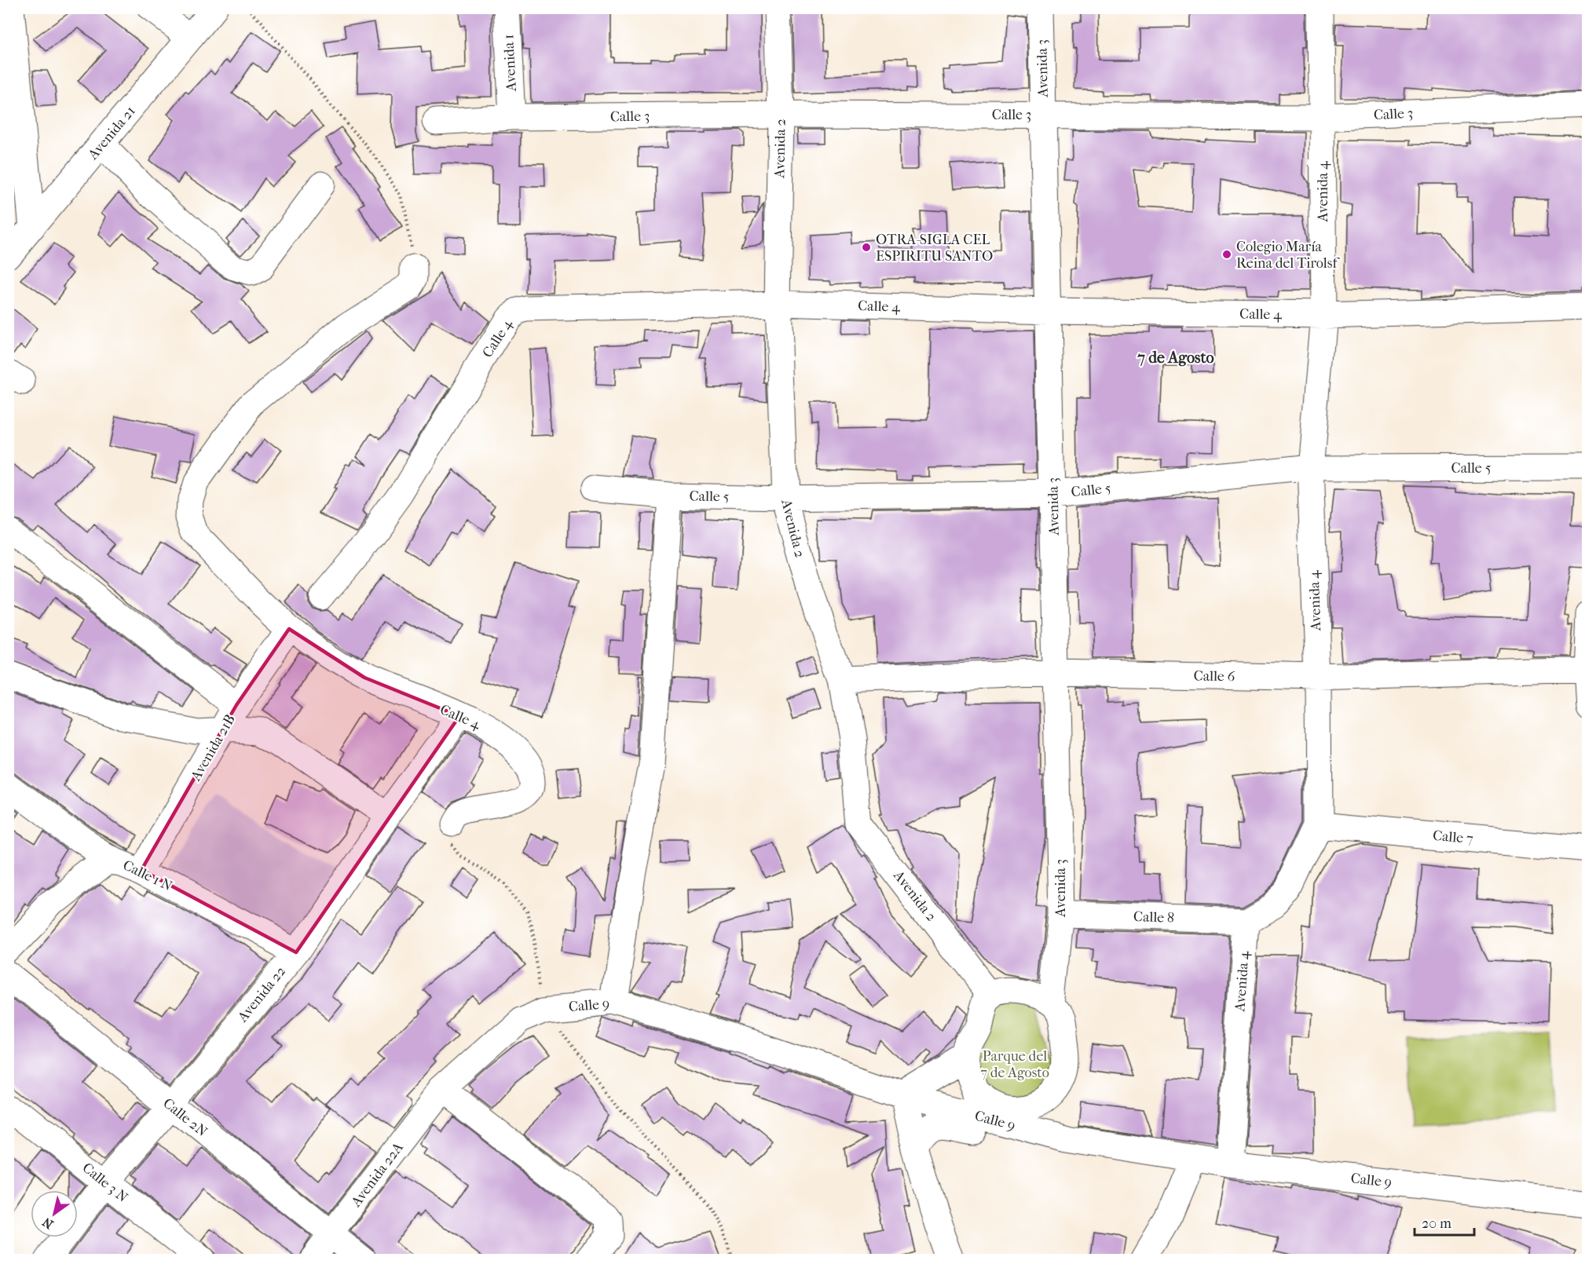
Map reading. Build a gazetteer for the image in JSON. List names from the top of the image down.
{
  "streets": {
    "street": [
      "Avenida 1",
      "Avenida 3",
      "Calle 3",
      "Avenida 21",
      "Avenida 2",
      "Avenida 4",
      "Calle 4",
      "Calle 5",
      "Calle 6",
      "Avenida 21B",
      "Calle 7",
      "Calle 1 N",
      "Calle 8",
      "Avenida 22",
      "Calle 9",
      "Calle 2N",
      "Avenida 22A",
      "Calle 3 N"
    ]
  },
  "crossings": [
    ["Avenida 1", "Calle 3"],
    ["Avenida 3", "Calle 3"],
    ["Avenida 3", "Avenida 2"],
    ["Avenida 3", "Calle 4"],
    ["Avenida 3", "Calle 5"],
    ["Avenida 3", "Calle 6"],
    ["Avenida 3", "Calle 8"],
    ["Avenida 3", "Calle 9"],
    ["Calle 3", "Avenida 2"],
    ["Calle 3", "Avenida 4"],
    ["Avenida 2", "Calle 4"],
    ["Avenida 2", "Calle 5"],
    ["Avenida 2", "Calle 6"],
    ["Avenida 2", "Calle 9"],
    ["Avenida 4", "Calle 4"],
    ["Avenida 4", "Calle 5"],
    ["Avenida 4", "Calle 6"],
    ["Avenida 4", "Calle 7"],
    ["Avenida 4", "Calle 8"],
    ["Avenida 4", "Calle 9"],
    ["Calle 4", "Avenida 21B"],
    ["Calle 4", "Avenida 22"],
    ["Avenida 21B", "Calle 1 N"],
    ["Calle 1 N", "Avenida 22"],
    ["Avenida 22", "Calle 2N"],
    ["Avenida 22", "Calle 3 N"],
    ["Calle 9", "Avenida 22A"],
    ["Calle 2N", "Avenida 22A"]
  ],
  "districts": ["7 de Agosto"],
  "parks": ["Parque del 7 de Agosto"],
  "places": ["OTRA-SIGLA CEL ESPIRITU SANTO", "Colegio María Reina del Tirolsf"],
  "scale_bar": "20 m",
  "north": "bottom left"
}
